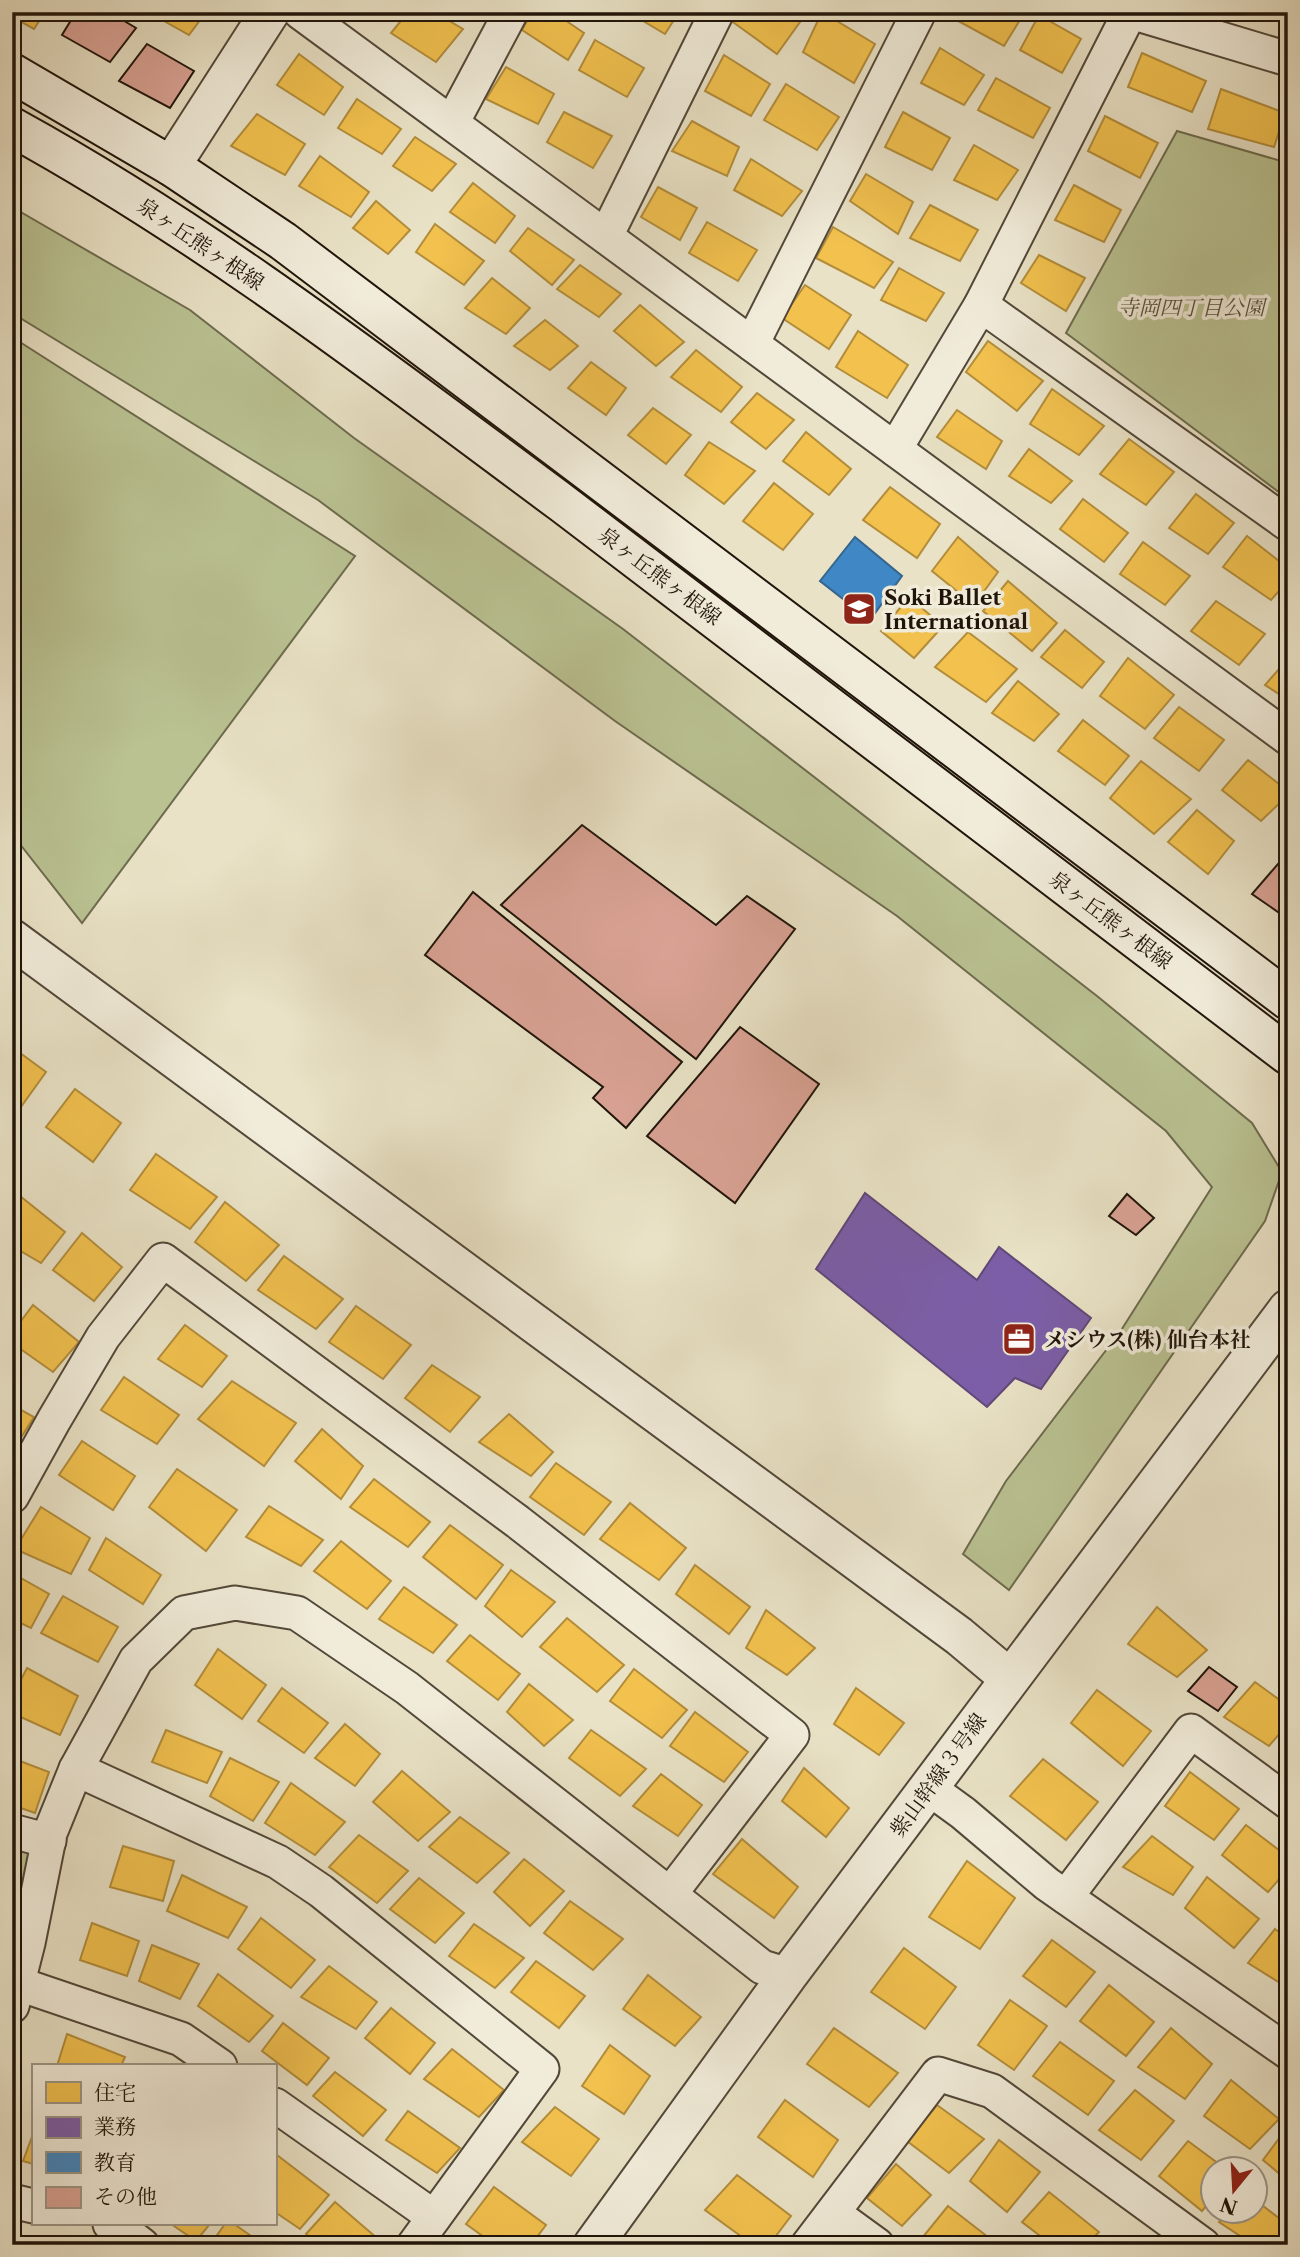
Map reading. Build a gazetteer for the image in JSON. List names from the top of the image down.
{
  "streets": {
    "main road": ["泉ヶ丘熊ヶ根線", "紫山幹線３号線"]
  },
  "parks": ["寺岡四丁目公園"],
  "places": {
    "school or university": ["Soki Ballet International"],
    "office": ["メシウス(株) 仙台本社"]
  },
  "legend": [
    "住宅",
    "業務",
    "教育",
    "その他"
  ],
  "north": "bottom"
}
